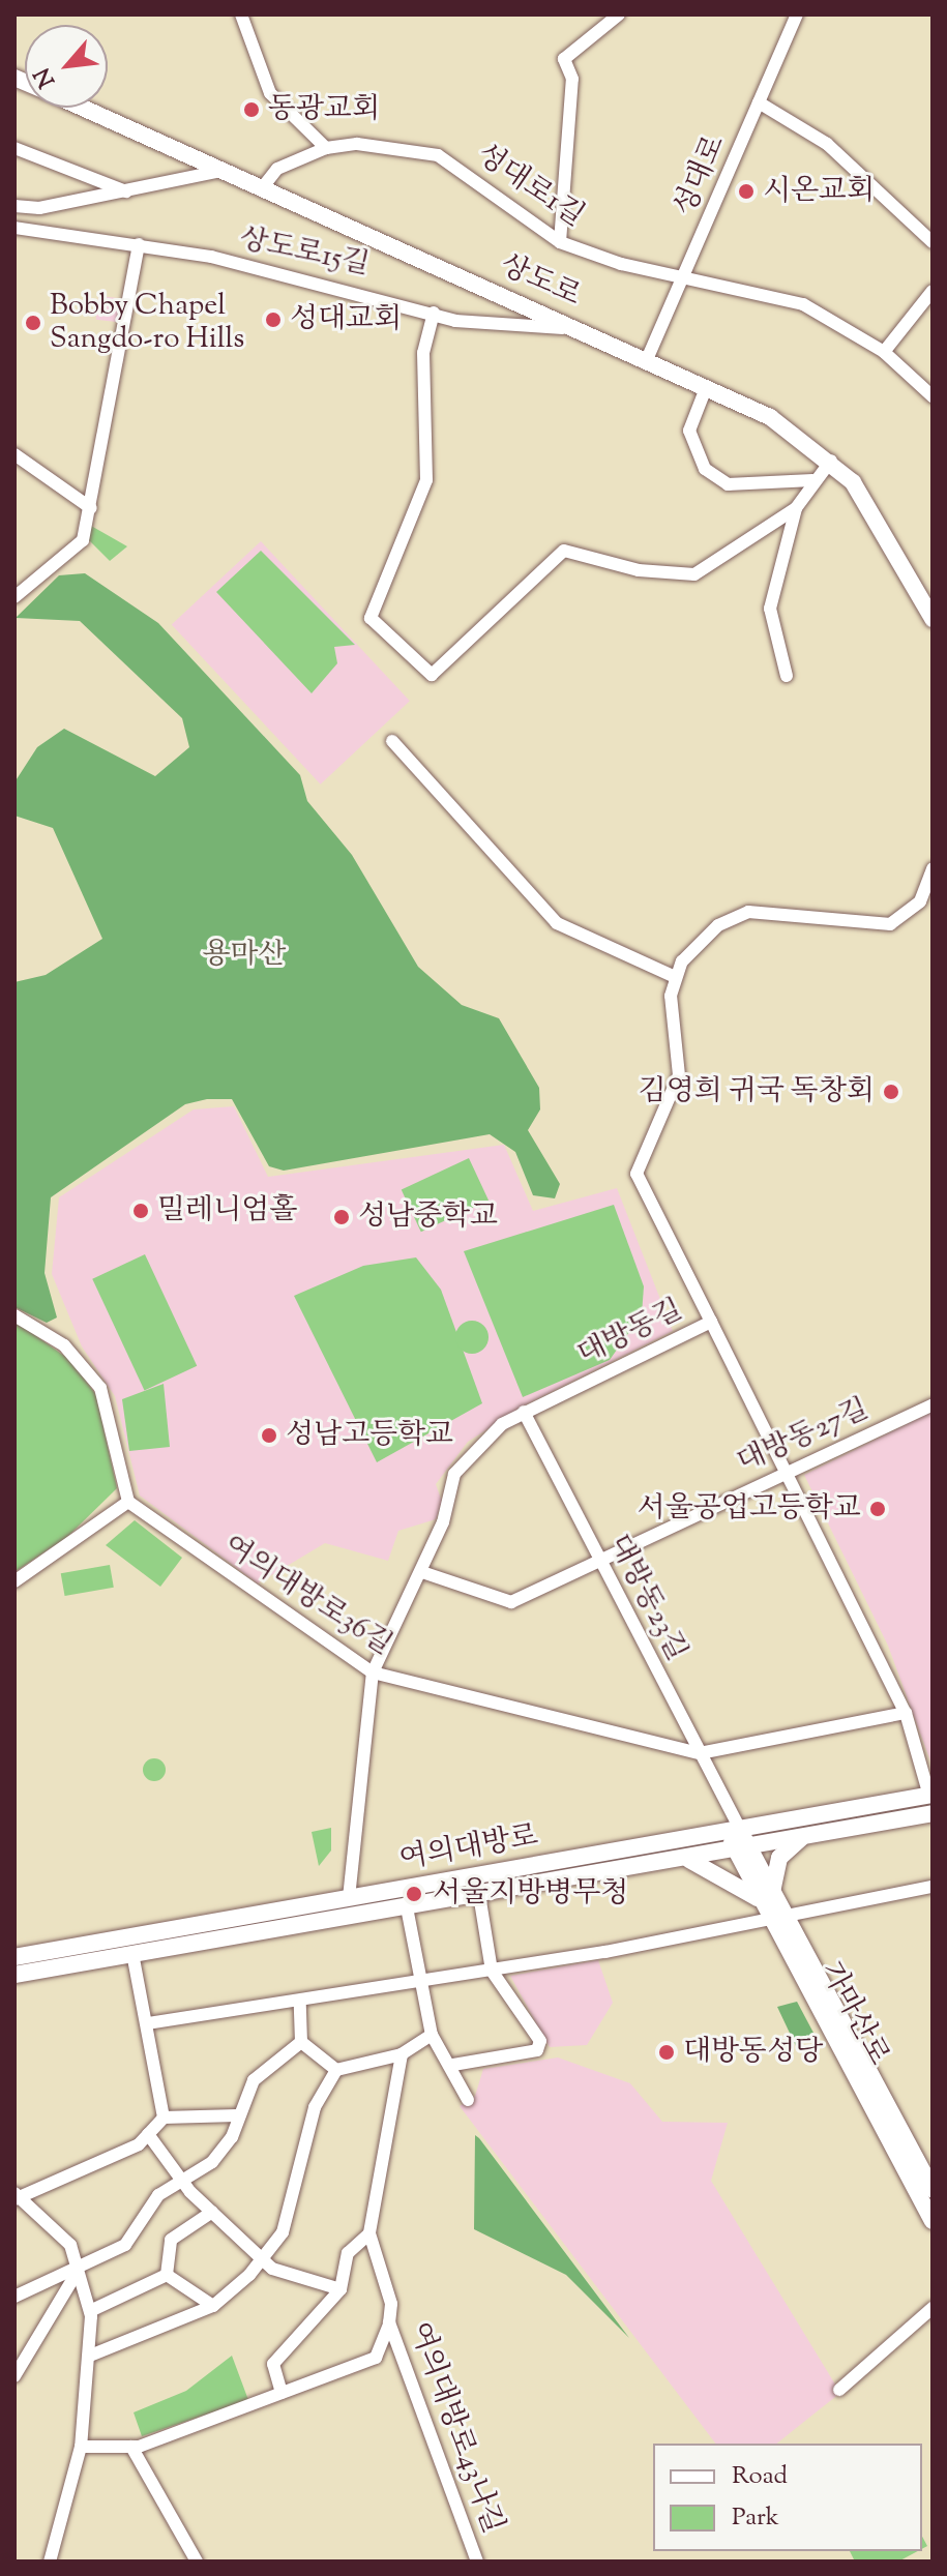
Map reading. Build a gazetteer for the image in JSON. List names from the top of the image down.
{
  "streets": {
    "main road": ["상도로", "여의대방로", "가마산로"],
    "street": [
      "성대로",
      "성대로1길",
      "상도로15길",
      "대방동길",
      "대방동27길",
      "여의대방로36길",
      "대방동23길",
      "여의대방로43나길"
    ]
  },
  "crossings": [
    ["성대로", "성대로1길"],
    ["성대로", "상도로"],
    ["성대로1길", "상도로"],
    ["상도로15길", "상도로"],
    ["대방동길", "대방동27길"],
    ["대방동길", "여의대방로36길"],
    ["대방동길", "대방동23길"],
    ["대방동길", "여의대방로"],
    ["대방동27길", "대방동23길"],
    ["여의대방로36길", "대방동23길"],
    ["대방동23길", "여의대방로"],
    ["대방동23길", "가마산로"],
    ["여의대방로", "가마산로"]
  ],
  "parks": ["용마산"],
  "places": [
    "동광교회",
    "시온교회",
    "성대교회",
    "Bobby Chapel Sangdo-ro Hills",
    "김영희 귀국 독창회",
    "밀레니엄홀",
    "성남중학교",
    "성남고등학교",
    "서울공업고등학교",
    "서울지방병무청",
    "대방동성당"
  ],
  "legend": ["Road", "Park"],
  "north": "bottom left"
}
